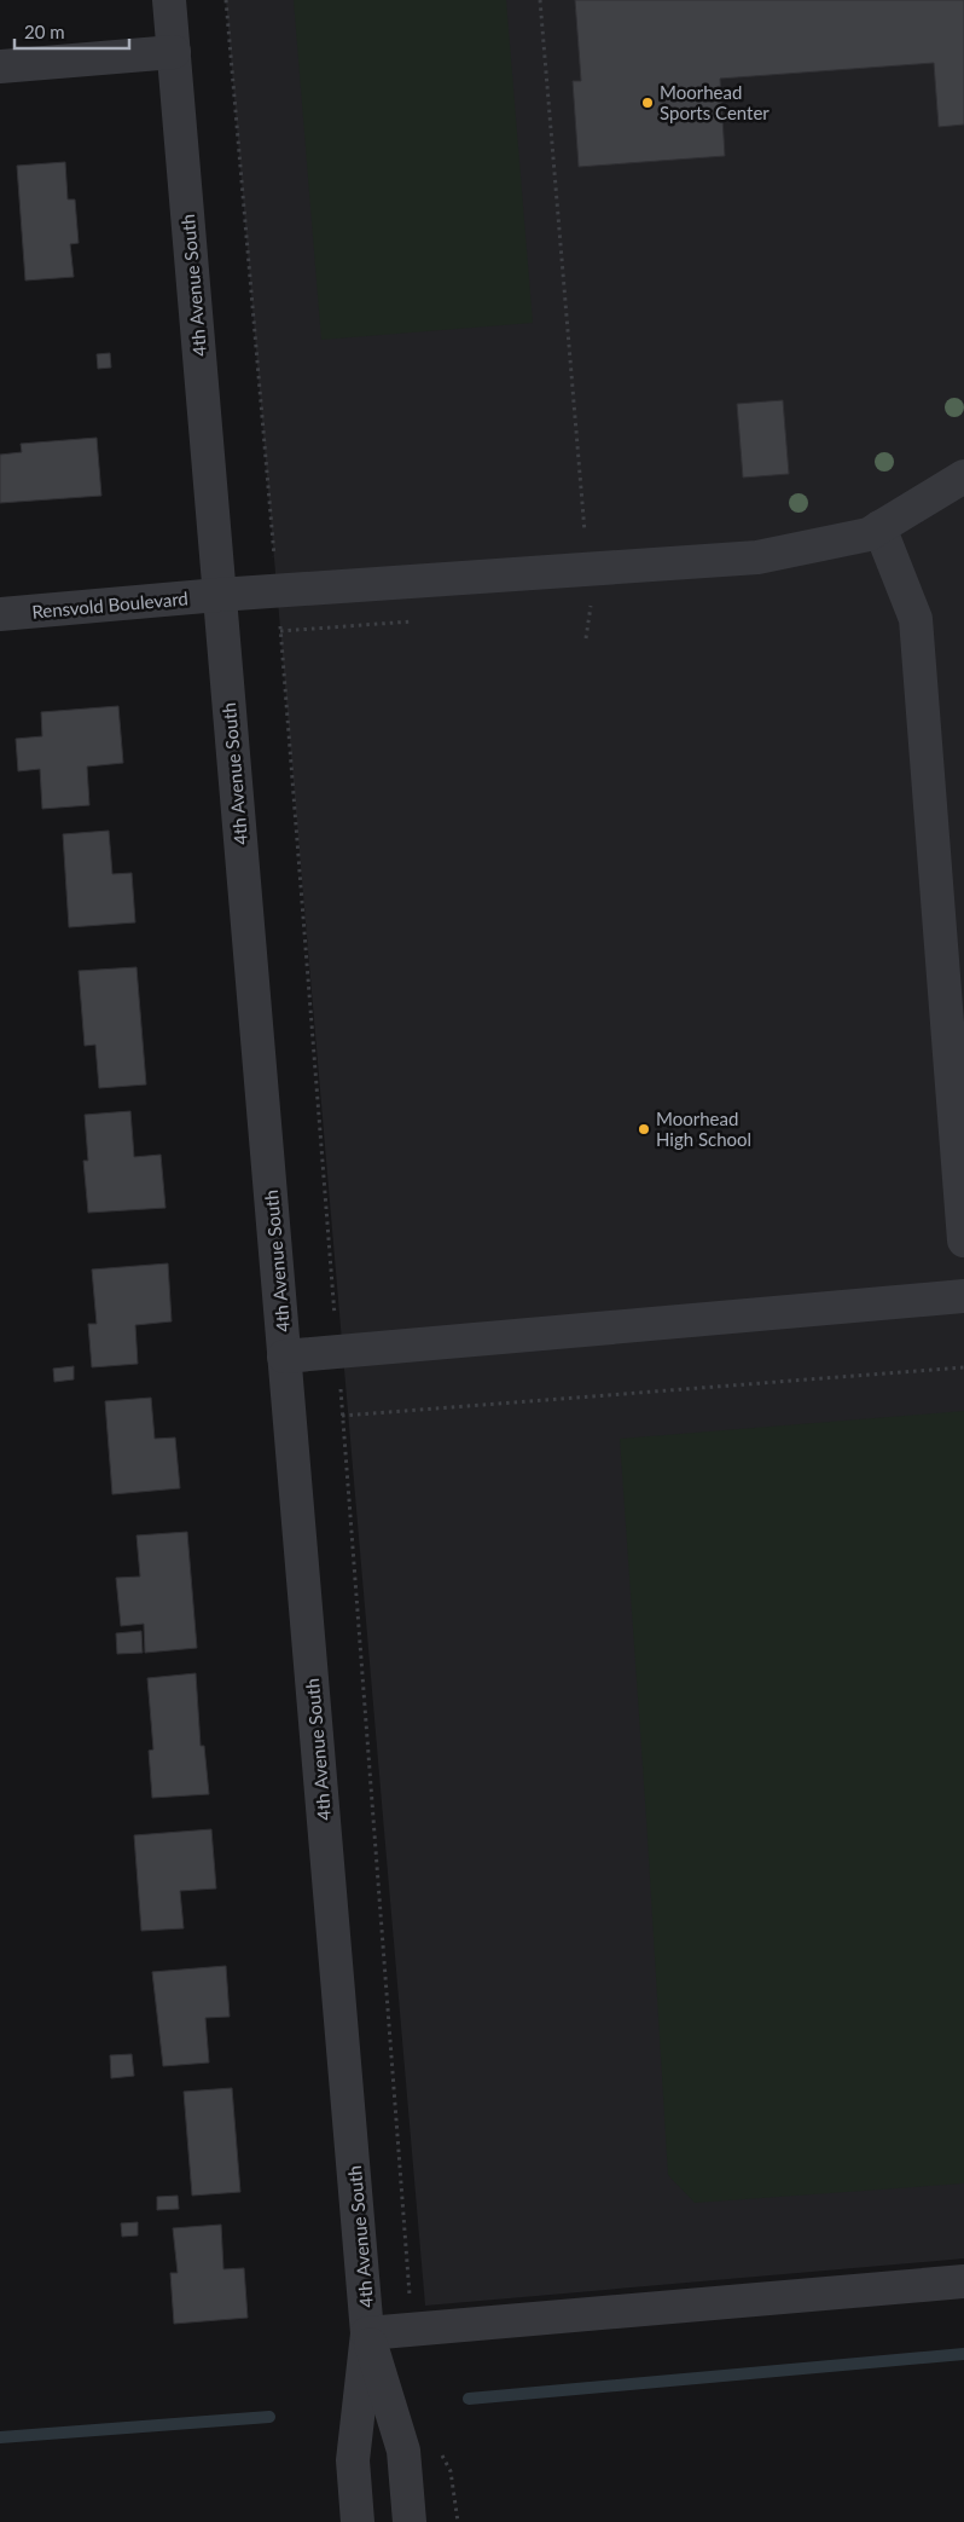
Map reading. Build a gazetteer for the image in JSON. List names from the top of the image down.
{
  "streets": {
    "street": ["4th Avenue South", "Rensvold Boulevard"]
  },
  "crossings": [
    ["4th Avenue South", "Rensvold Boulevard"]
  ],
  "places": ["Moorhead Sports Center", "Moorhead High School"],
  "scale_bar": "20 m"
}
